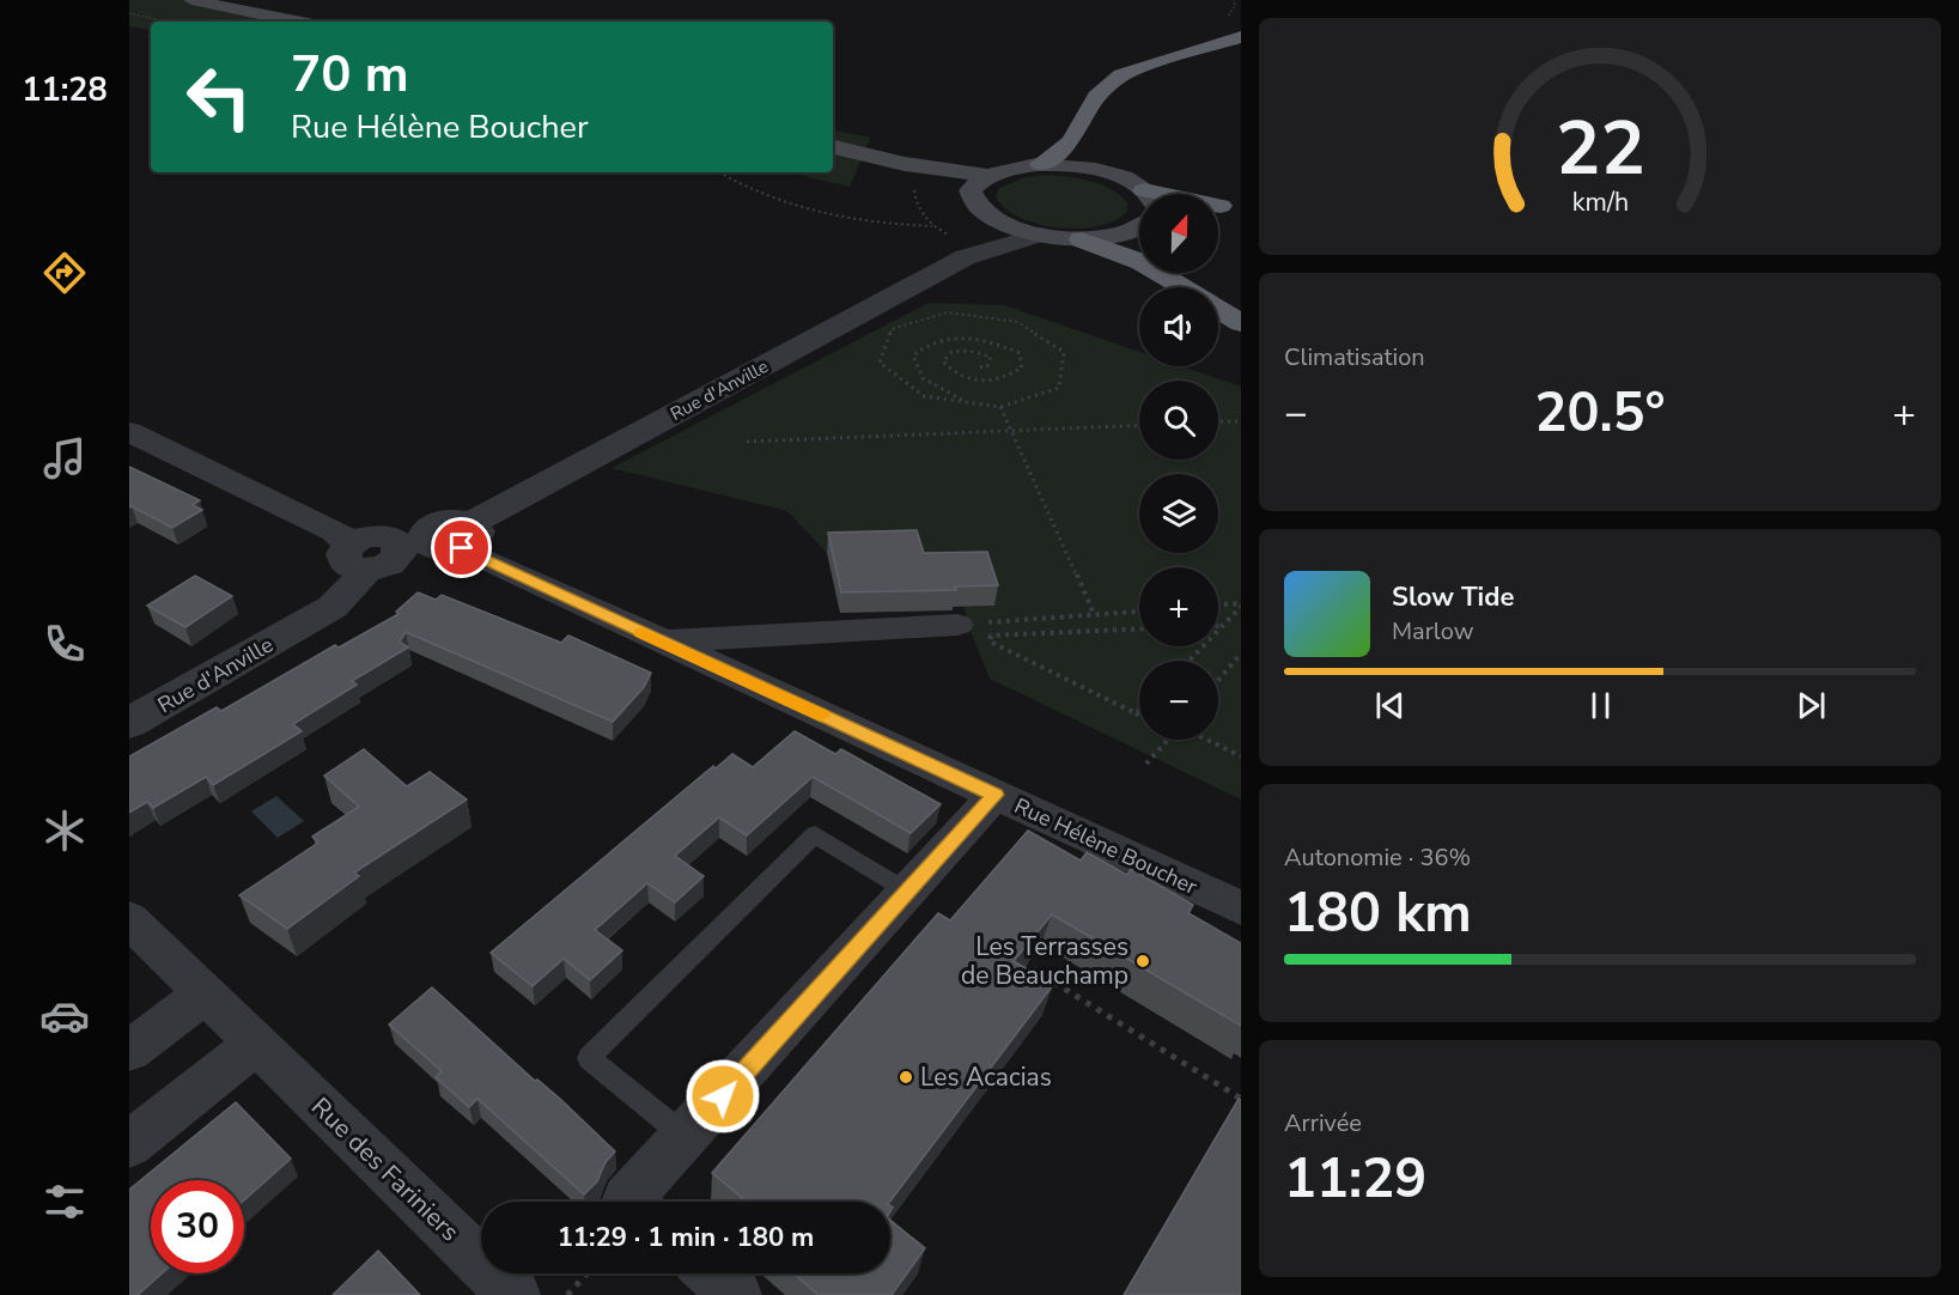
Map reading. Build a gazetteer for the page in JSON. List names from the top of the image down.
{
  "streets": {
    "street": ["Rue d'Anville", "Rue Hélène Boucher", "Rue des Fariniers"]
  },
  "crossings": [
    ["Rue d'Anville", "Rue Hélène Boucher"]
  ],
  "places": ["Les Terrasses de Beauchamp", "Les Acacias"],
  "north": "top",
  "page": {
    "tabs": "11:28",
    "turn": ["70 m", "Rue Hélène Boucher"],
    "map_buttons": ["+", "−"],
    "tile": [
      "Climatisation",
      ["Autonomie · 36%", "180 km"],
      ["Arrivée", "11:29"]
    ],
    "heat": ["−", "20.5°", "+"],
    "song": ["Slow Tide", "Marlow"],
    "limit": "30",
    "trip": "11:29 · 1 min · 180 m",
    "gauge": ["22", "km/h"]
  }
}
